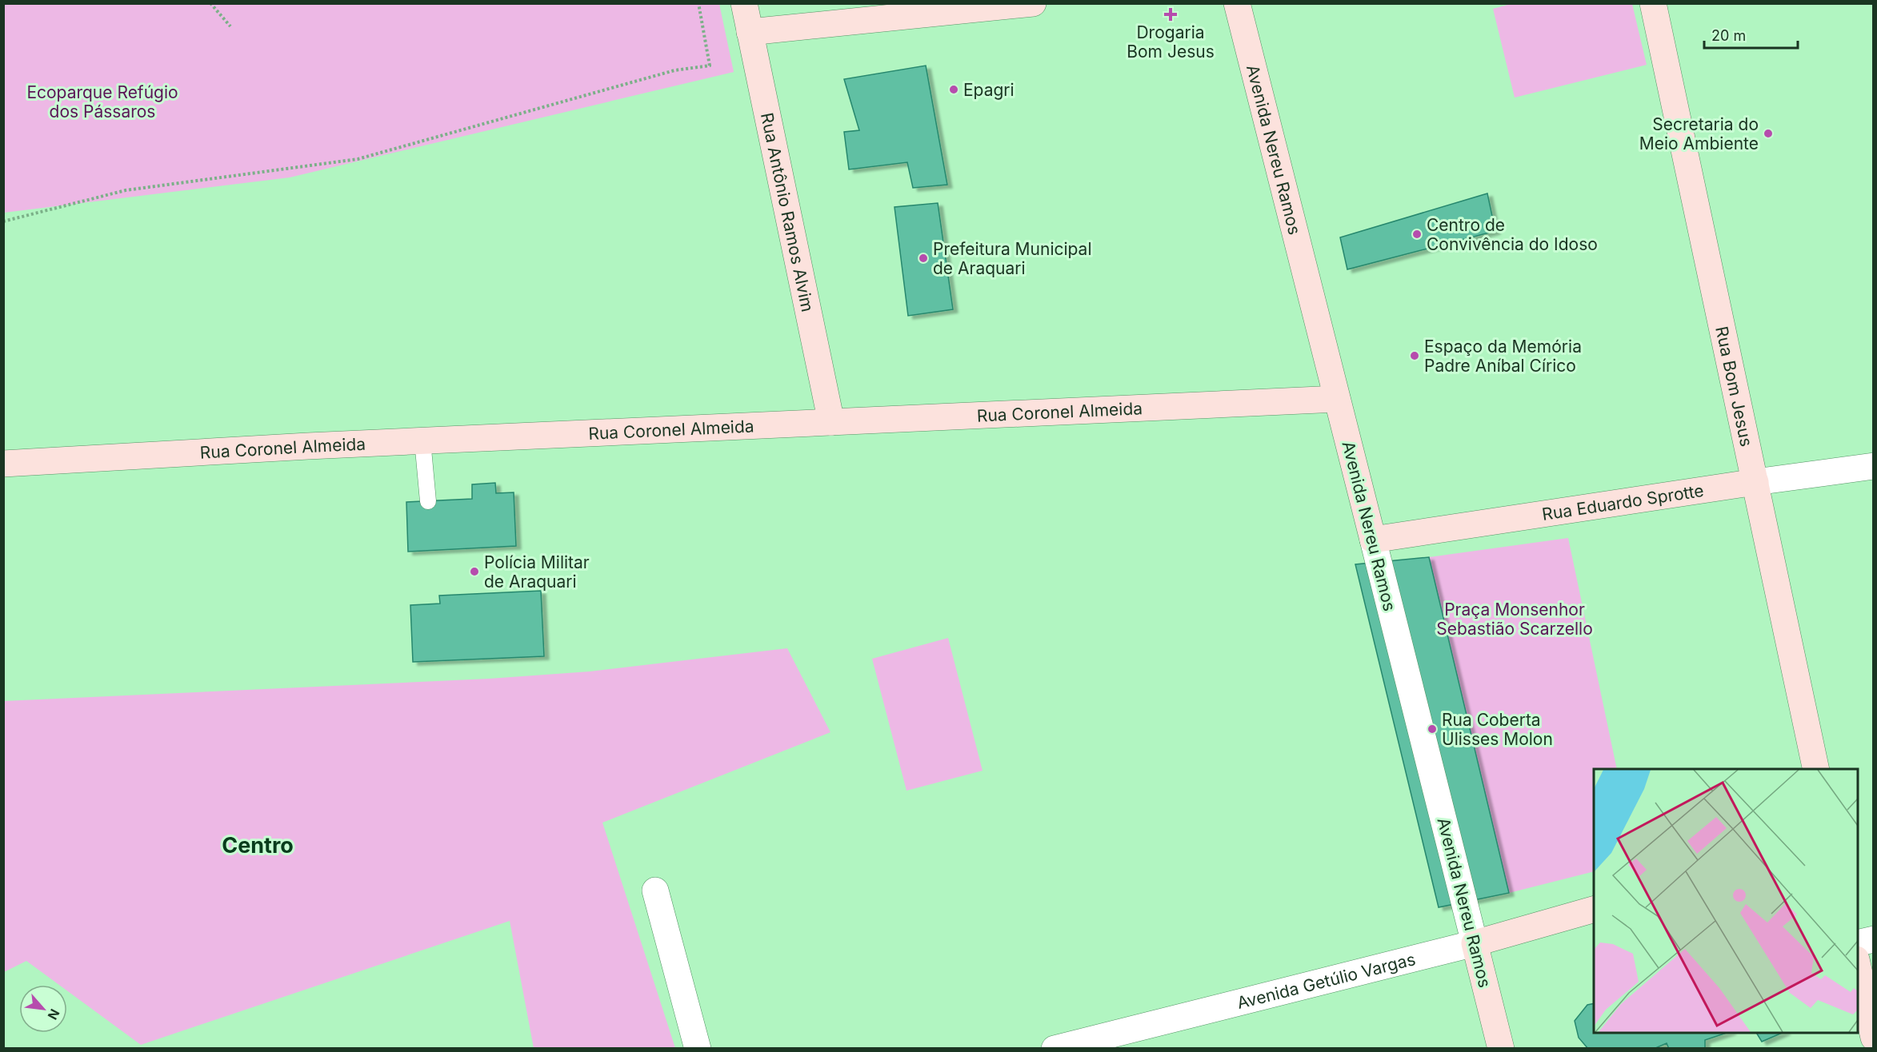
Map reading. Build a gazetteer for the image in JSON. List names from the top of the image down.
{
  "streets": {
    "main road": [
      "Avenida Nereu Ramos",
      "Rua Antônio Ramos Alvim",
      "Rua Bom Jesus",
      "Rua Coronel Almeida",
      "Rua Eduardo Sprotte",
      "Avenida Getúlio Vargas"
    ]
  },
  "crossings": [
    ["Avenida Nereu Ramos", "Rua Coronel Almeida"],
    ["Avenida Nereu Ramos", "Rua Eduardo Sprotte"],
    ["Avenida Nereu Ramos", "Avenida Getúlio Vargas"],
    ["Rua Antônio Ramos Alvim", "Rua Coronel Almeida"],
    ["Rua Bom Jesus", "Rua Eduardo Sprotte"]
  ],
  "districts": ["Centro"],
  "parks": ["Ecoparque Refúgio dos Pássaros", "Praça Monsenhor Sebastião Scarzello"],
  "places": {
    "health": ["Drogaria Bom Jesus"],
    "other": [
      "Epagri",
      "Secretaria do Meio Ambiente",
      "Centro de Convivência do Idoso",
      "Prefeitura Municipal de Araquari",
      "Espaço da Memória Padre Aníbal Círico",
      "Polícia Militar de Araquari",
      "Rua Coberta Ulisses Molon"
    ]
  },
  "scale_bar": "20 m",
  "north": "bottom right"
}
